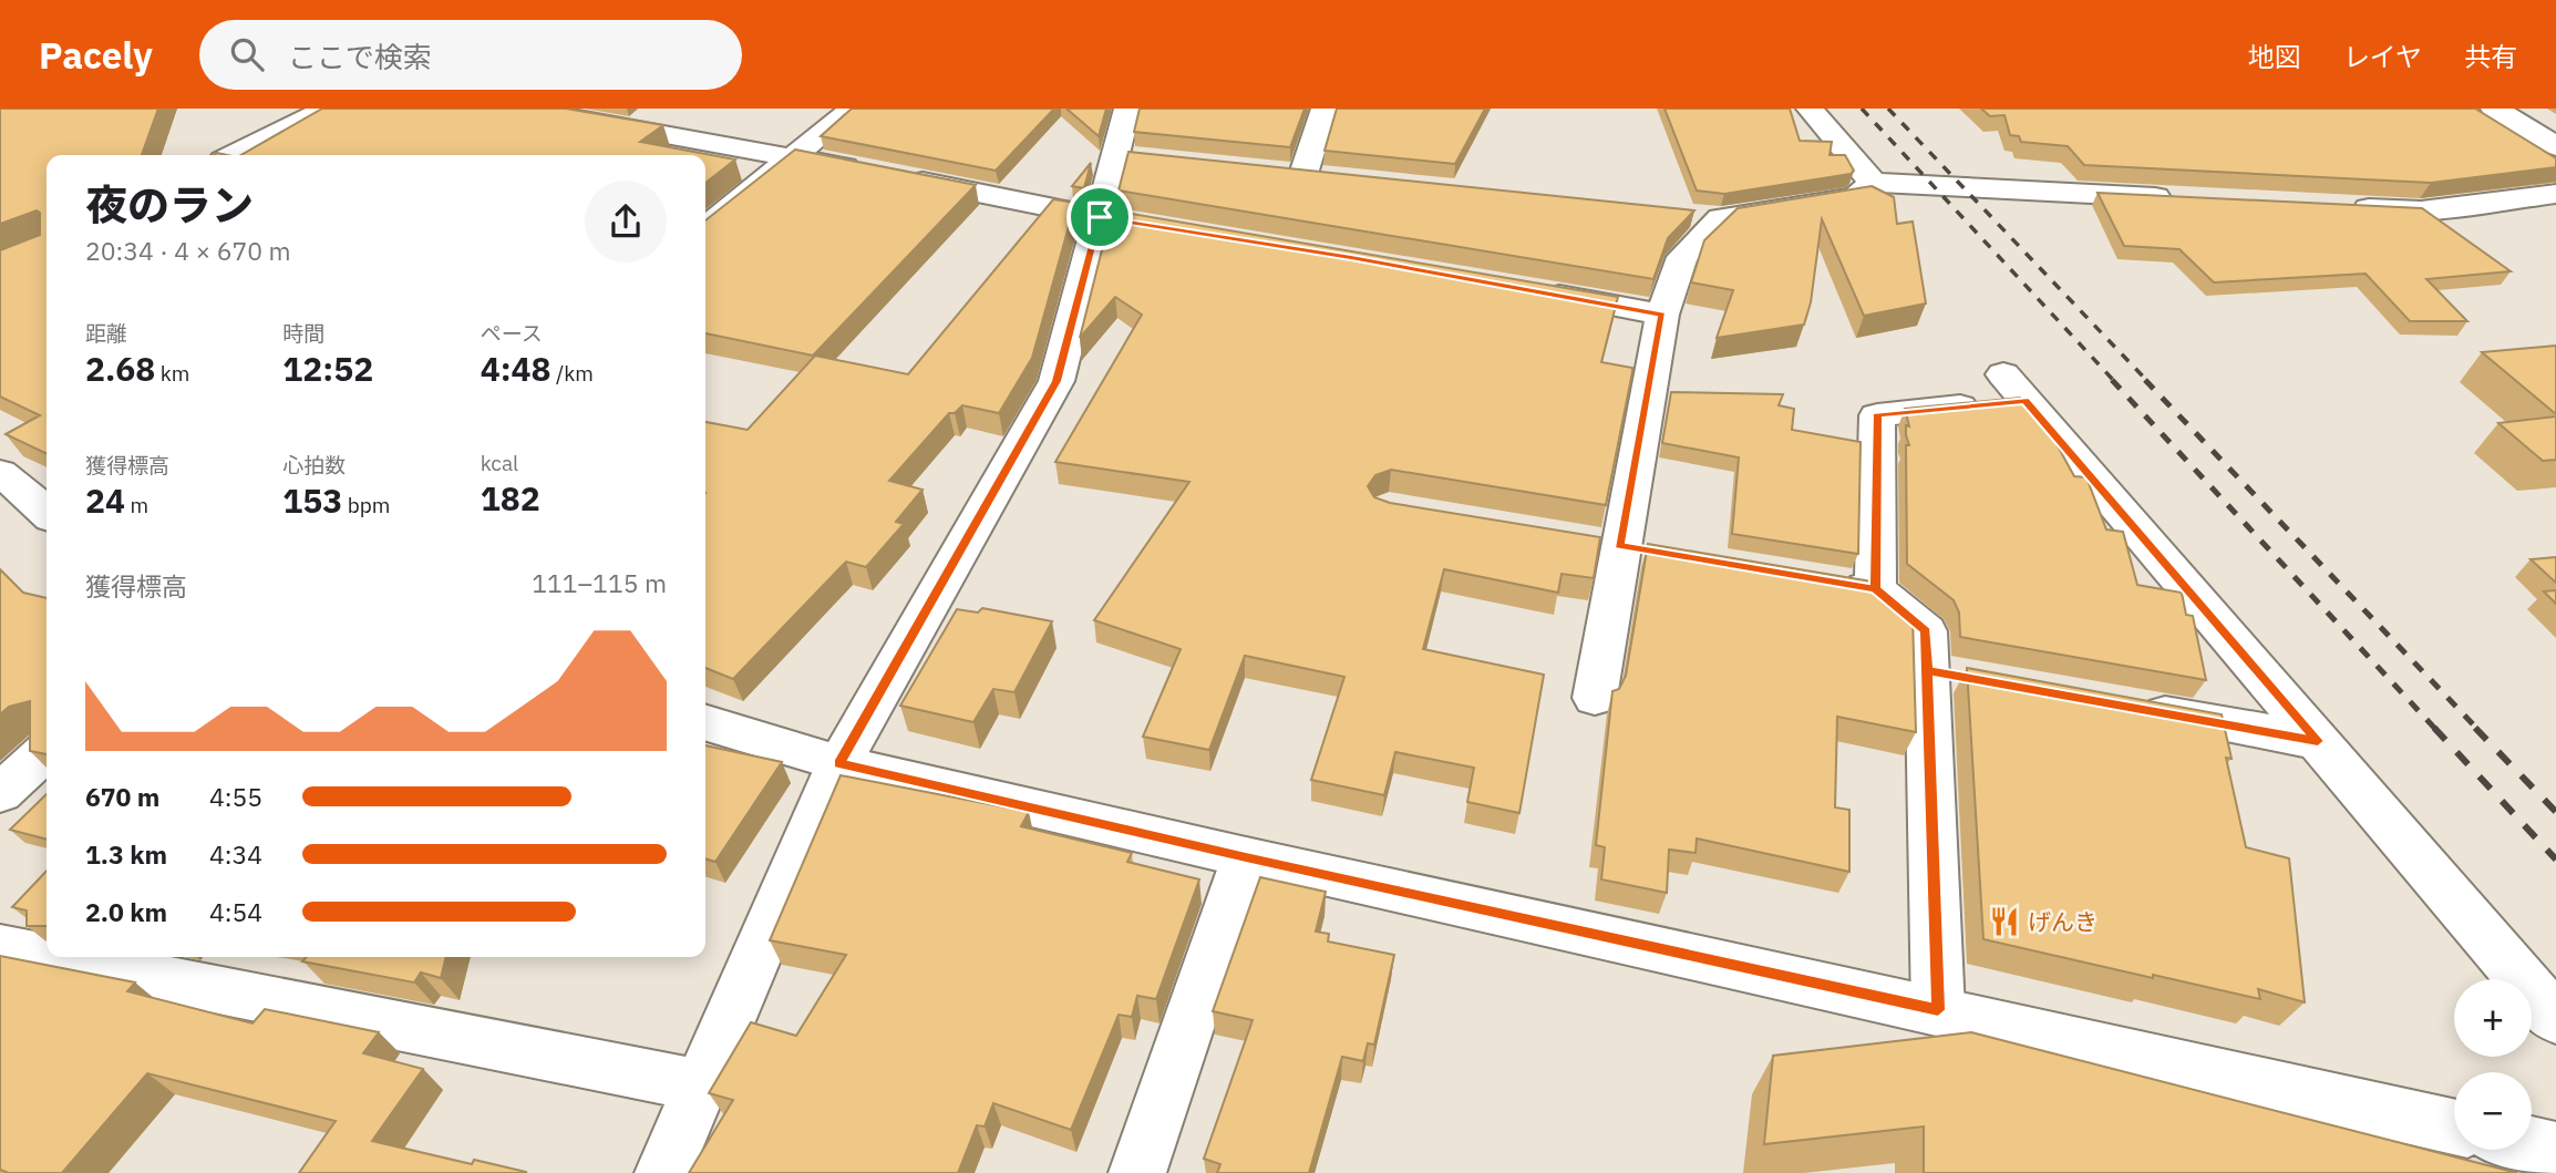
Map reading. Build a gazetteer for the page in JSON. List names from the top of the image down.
{
  "places": {
    "restaurant": ["げんき"]
  },
  "page": {
    "header": "Pacely",
    "search": "ここで検索",
    "nav": ["地図", "レイヤ", "共有"],
    "heading": ["夜のラン", "20:34 · 4 × 670 m"],
    "stats": [
      ["距離", "2.68 km"],
      ["時間", "12:52"],
      ["ペース", "4:48 /km"],
      ["獲得標高", "24 m"],
      ["心拍数", "153 bpm"],
      ["kcal", "182"]
    ],
    "chart": ["獲得標高", "111–115 m"],
    "list": [
      {
        "name": "670 m",
        "note": "4:55"
      },
      {
        "name": "1.3 km",
        "note": "4:34"
      },
      {
        "name": "2.0 km",
        "note": "4:54"
      }
    ],
    "map_buttons": ["+", "−"]
  }
}
